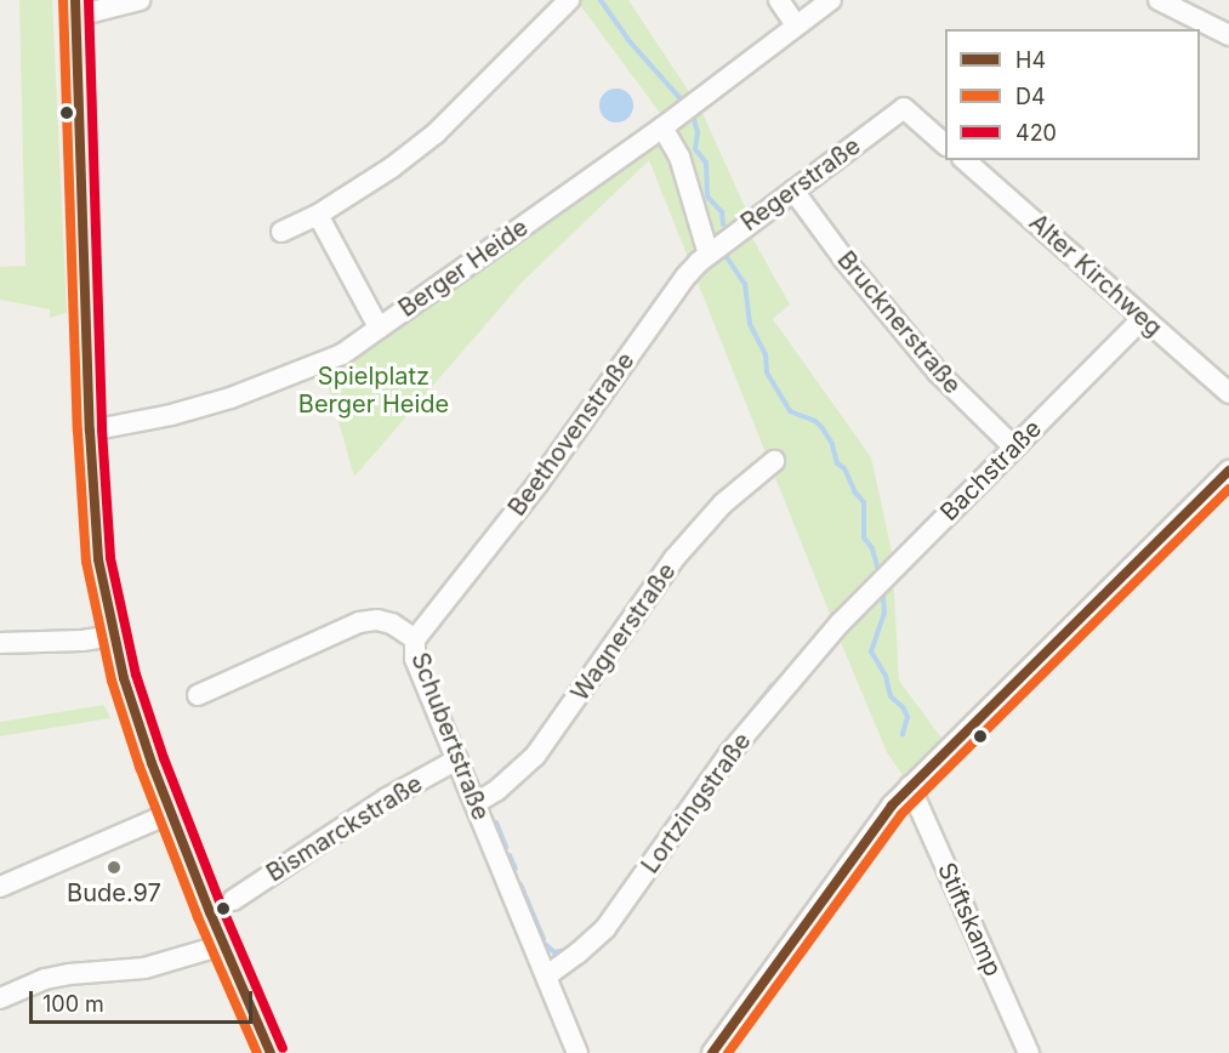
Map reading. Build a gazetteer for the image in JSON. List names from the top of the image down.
{
  "streets": {
    "street": [
      "Regerstraße",
      "Berger Heide",
      "Alter Kirchweg",
      "Brucknerstraße",
      "Beethovenstraße",
      "Bachstraße",
      "Wagnerstraße",
      "Schubertstraße",
      "Lortzingstraße",
      "Bismarckstraße",
      "Stiftskamp"
    ]
  },
  "crossings": [
    ["Regerstraße", "Brucknerstraße"],
    ["Regerstraße", "Beethovenstraße"],
    ["Alter Kirchweg", "Bachstraße"],
    ["Brucknerstraße", "Bachstraße"],
    ["Beethovenstraße", "Schubertstraße"],
    ["Bachstraße", "Lortzingstraße"],
    ["Wagnerstraße", "Schubertstraße"],
    ["Schubertstraße", "Lortzingstraße"],
    ["Schubertstraße", "Bismarckstraße"]
  ],
  "parks": ["Spielplatz Berger Heide"],
  "places": ["Bude.97"],
  "lines": ["transit line H4", "transit line D4", "transit line 420"],
  "legend": ["H4", "D4", "420"],
  "scale_bar": "100 m"
}
